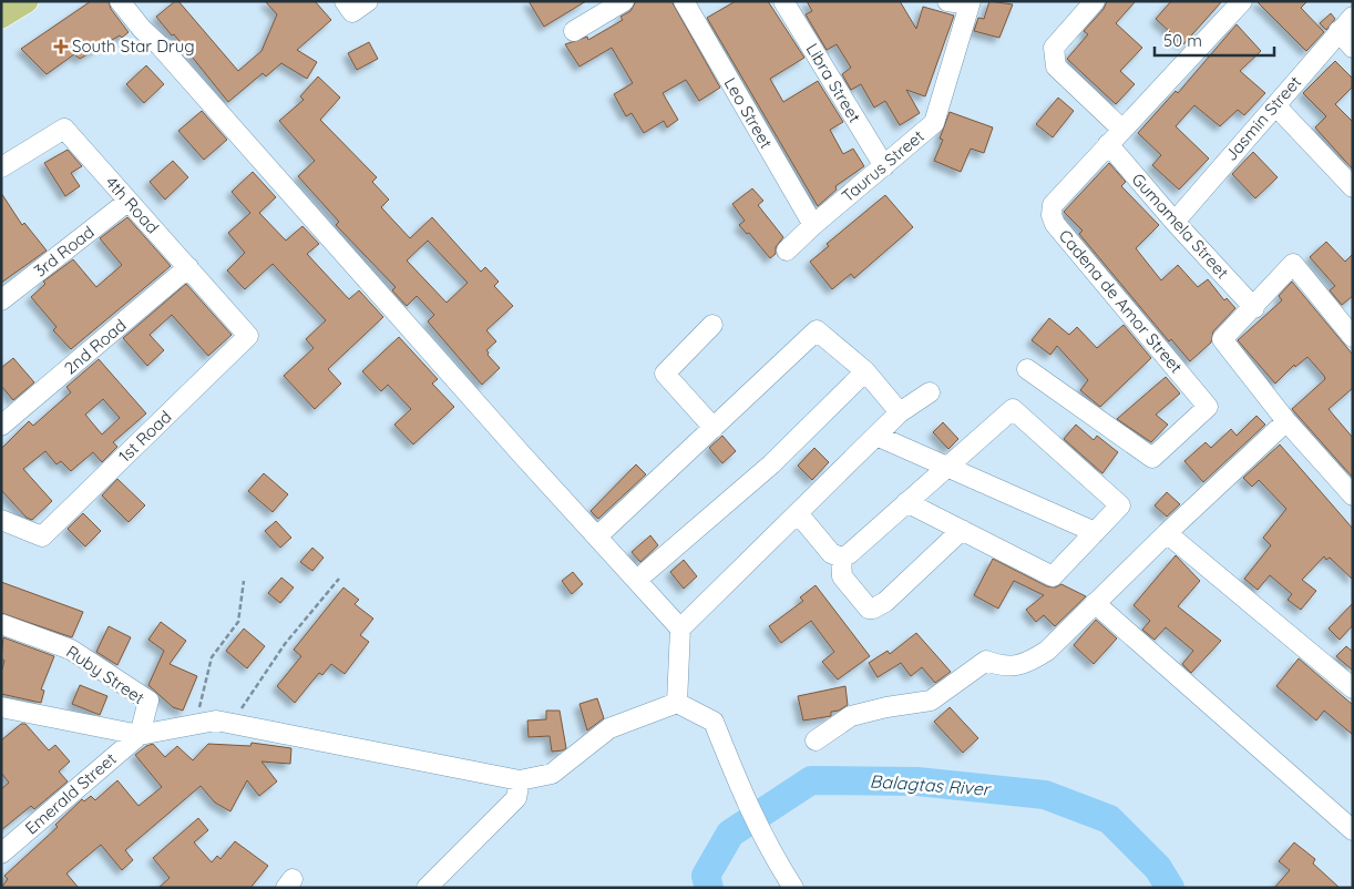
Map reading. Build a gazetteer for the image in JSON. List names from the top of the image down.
{
  "streets": {
    "street": [
      "Libra Street",
      "Leo Street",
      "Jasmin Street",
      "Taurus Street",
      "4th Road",
      "Gumamela Street",
      "3rd Road",
      "Cadena de Amor Street",
      "2nd Road",
      "1st Road",
      "Ruby Street",
      "Emerald Street"
    ]
  },
  "crossings": [
    ["Libra Street", "Taurus Street"],
    ["Leo Street", "Taurus Street"],
    ["Jasmin Street", "Gumamela Street"],
    ["4th Road", "3rd Road"],
    ["4th Road", "2nd Road"],
    ["4th Road", "1st Road"],
    ["Gumamela Street", "Cadena de Amor Street"],
    ["Ruby Street", "Emerald Street"]
  ],
  "water": ["Balagtas River"],
  "places": {
    "health": ["South Star Drug"]
  },
  "scale_bar": "50 m"
}
